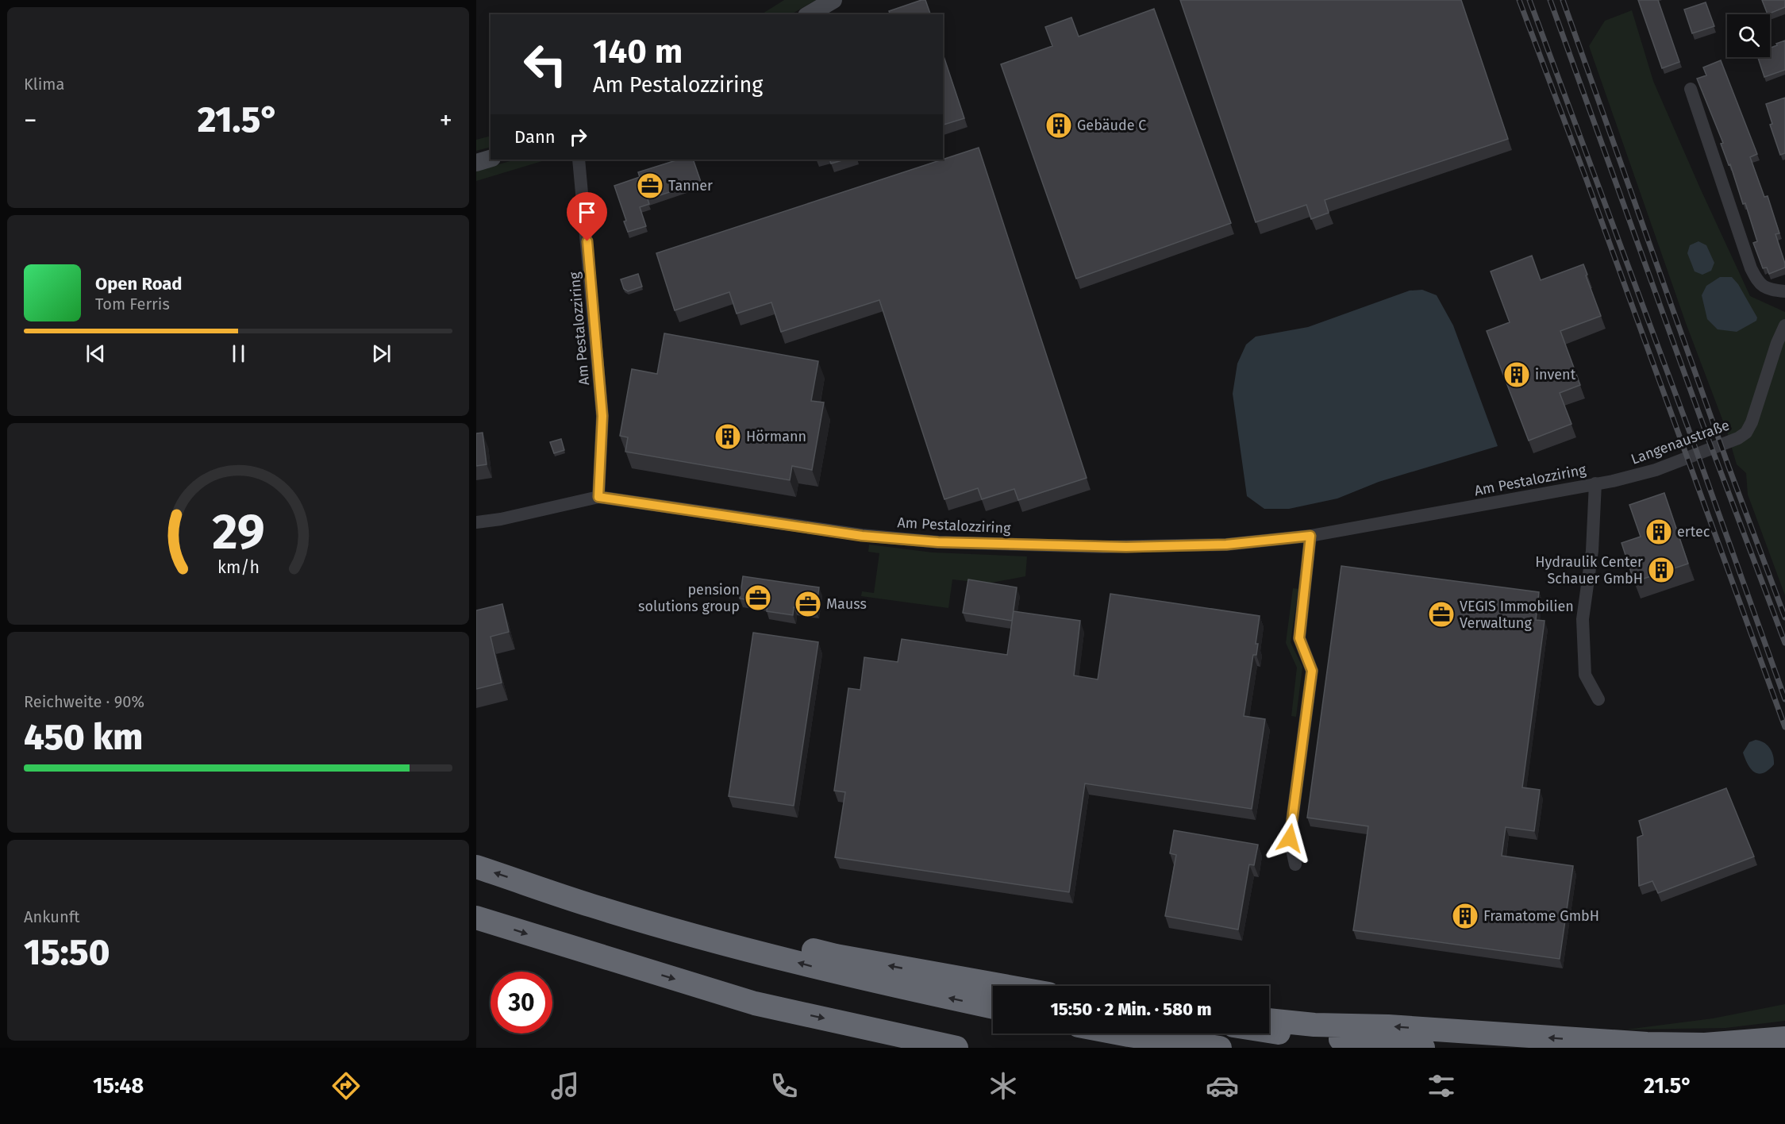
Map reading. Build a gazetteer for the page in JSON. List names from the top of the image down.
{
  "streets": {
    "street": ["Am Pestalozziring", "Langenaustraße"]
  },
  "crossings": [
    ["Am Pestalozziring", "Langenaustraße"]
  ],
  "places": {
    "building": [
      "Gebäude C",
      "invent",
      "Hörmann",
      "ertec",
      "Hydraulik Center Schauer GmbH",
      "Framatome GmbH"
    ],
    "office": [
      "Tanner",
      "pension solutions group",
      "Mauss",
      "VEGIS Immobilien Verwaltung"
    ]
  },
  "page": {
    "tile": [
      "Klima",
      ["Reichweite · 90%", "450 km"],
      ["Ankunft", "15:50"]
    ],
    "turn": ["140 m", "Am Pestalozziring"],
    "heat": ["−", "21.5°", "+"],
    "then": "Dann",
    "song": ["Open Road", "Tom Ferris"],
    "limit": "30",
    "trip": "15:50 · 2 Min. · 580 m",
    "tabs": ["15:48", "21.5°"],
    "gauge": ["29", "km/h"]
  }
}
